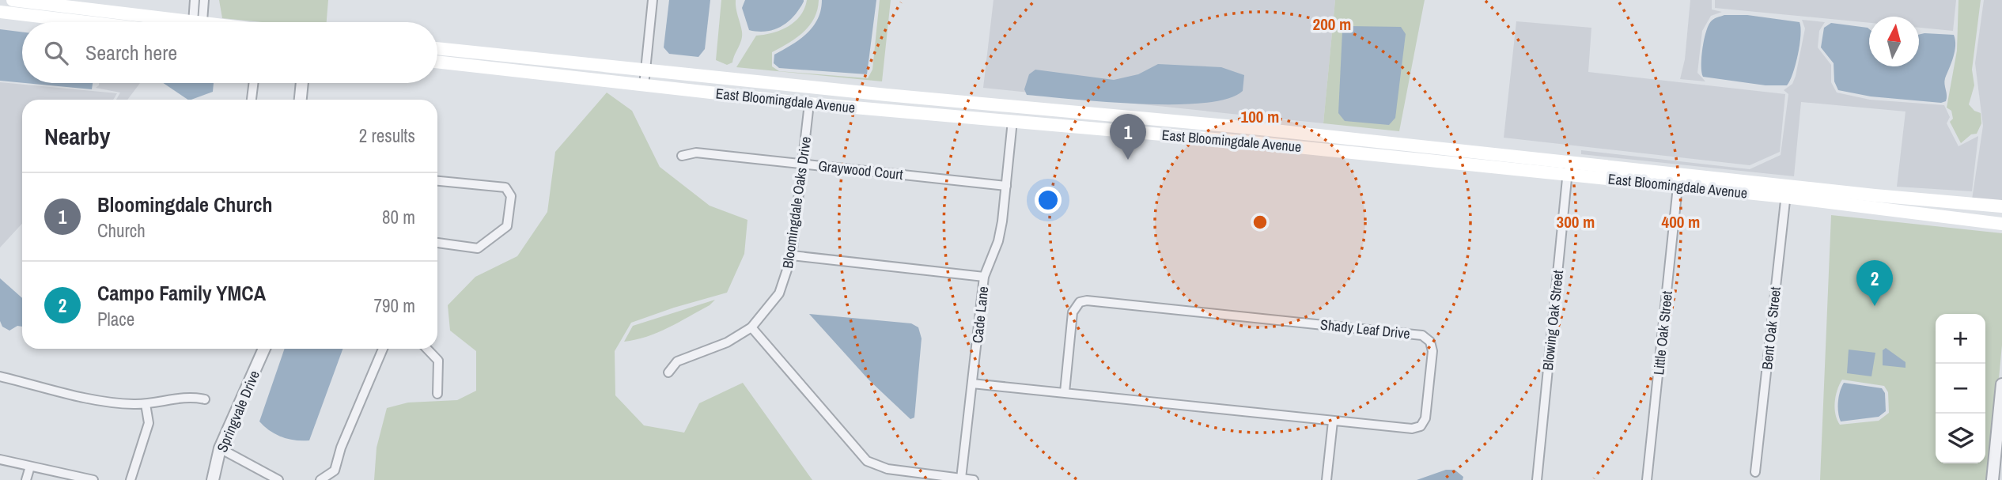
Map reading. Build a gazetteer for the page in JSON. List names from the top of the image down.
{
  "streets": {
    "main road": ["East Bloomingdale Avenue"],
    "street": [
      "Graywood Court",
      "Bloomingdale Oaks Drive",
      "Cade Lane",
      "Blowing Oak Street",
      "Bent Oak Street",
      "Shady Leaf Drive",
      "Little Oak Street",
      "Springvale Drive"
    ]
  },
  "crossings": [
    ["East Bloomingdale Avenue", "Bloomingdale Oaks Drive"],
    ["East Bloomingdale Avenue", "Cade Lane"],
    ["East Bloomingdale Avenue", "Blowing Oak Street"],
    ["East Bloomingdale Avenue", "Bent Oak Street"],
    ["East Bloomingdale Avenue", "Little Oak Street"],
    ["Graywood Court", "Bloomingdale Oaks Drive"],
    ["Graywood Court", "Cade Lane"],
    ["Cade Lane", "Shady Leaf Drive"]
  ],
  "north": "top",
  "page": {
    "search": "Search here",
    "heading": ["Nearby", "2 results"],
    "pins": ["1", "2"],
    "list": [
      {
        "mark": "1",
        "name": "Bloomingdale Church",
        "note": "Church",
        "value": "80 m"
      },
      {
        "mark": "2",
        "name": "Campo Family YMCA",
        "note": "Place",
        "value": "790 m"
      }
    ],
    "map_buttons": ["+", "−"]
  },
  "rings": [
    "200 m",
    "100 m",
    "300 m",
    "400 m"
  ]
}
